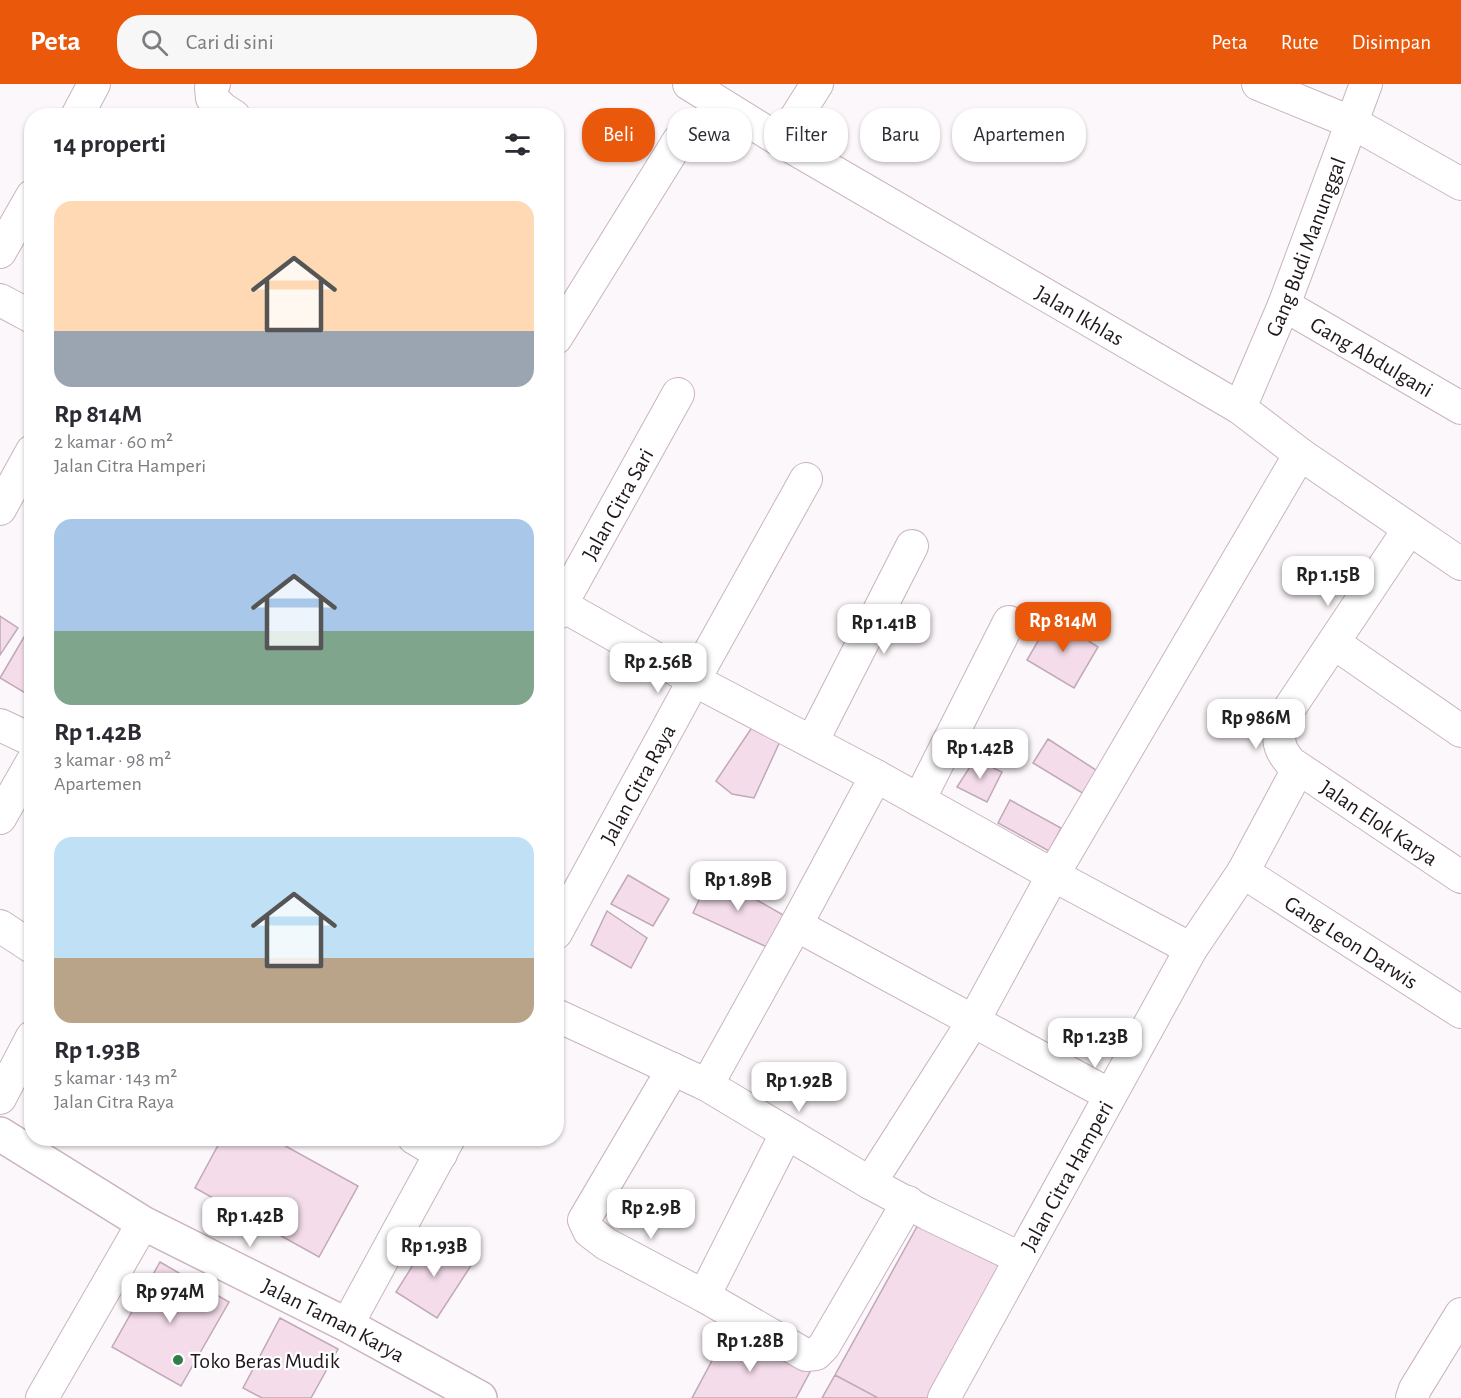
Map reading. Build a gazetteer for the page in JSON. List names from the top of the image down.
{
  "streets": {
    "street": [
      "Gang Budi Manunggal",
      "Jalan Ikhlas",
      "Gang Abdulgani",
      "Jalan Citra Sari",
      "Jalan Citra Raya",
      "Jalan Elok Karya",
      "Gang Leon Darwis",
      "Jalan Citra Hamperi",
      "Jalan Taman Karya"
    ]
  },
  "crossings": [
    ["Gang Budi Manunggal", "Jalan Ikhlas"],
    ["Gang Budi Manunggal", "Gang Abdulgani"],
    ["Jalan Elok Karya", "Jalan Citra Hamperi"],
    ["Gang Leon Darwis", "Jalan Citra Hamperi"]
  ],
  "places": ["Toko Beras Mudik"],
  "page": {
    "header": "Peta",
    "search": "Cari di sini",
    "nav": ["Peta", "Rute", "Disimpan"],
    "chip": [
      "Beli",
      "Sewa",
      "Filter",
      "Baru",
      "Apartemen"
    ],
    "heading": "14 properti",
    "list": [
      {
        "name": "Rp 814M",
        "note": "2 kamar · 60 m² · Jalan Citra Hamperi"
      },
      {
        "name": "Rp 1.42B",
        "note": "3 kamar · 98 m² · Apartemen"
      },
      {
        "name": "Rp 1.93B",
        "note": "5 kamar · 143 m² · Jalan Citra Raya"
      }
    ],
    "price": [
      "Rp 1.15B",
      "Rp 814M",
      "Rp 1.41B",
      "Rp 2.56B",
      "Rp 986M",
      "Rp 1.42B",
      "Rp 1.89B",
      "Rp 1.23B",
      "Rp 1.92B",
      "Rp 2.9B",
      "Rp 1.42B",
      "Rp 1.93B",
      "Rp 974M",
      "Rp 1.28B"
    ]
  }
}
